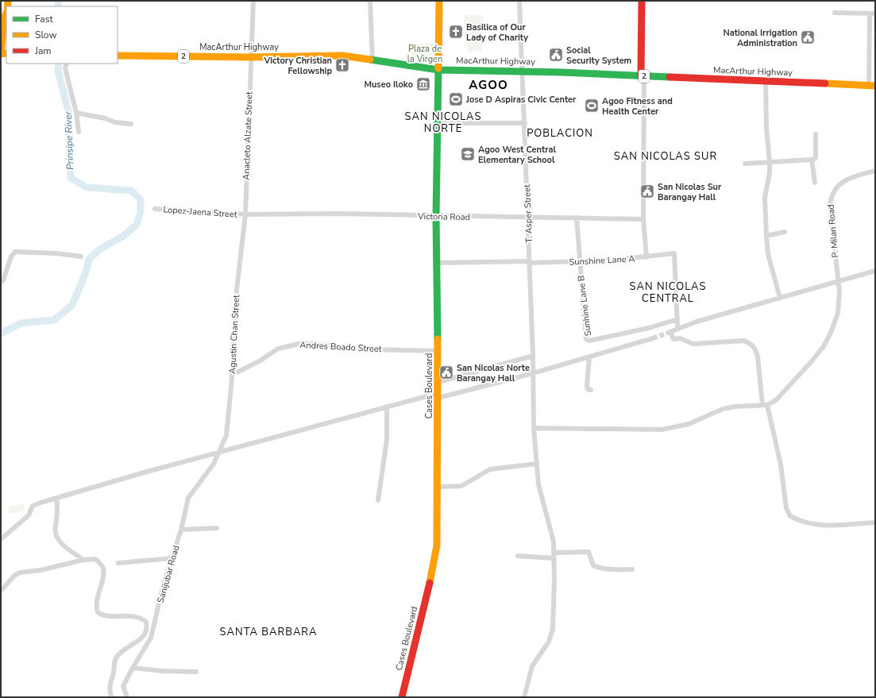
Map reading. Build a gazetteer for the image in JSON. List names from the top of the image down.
{
  "streets": {
    "main road": ["MacArthur Highway", "2", "Cases Boulevard"],
    "street": [
      "Anacleto Alzate Street",
      "Lopez-Jaena Street",
      "T. Asper Street",
      "Victoria Road",
      "P. Milan Road",
      "Sunshine Lane A",
      "Sunhine Lane B",
      "Agustin Chan Street",
      "Andres Boado Street",
      "Sanijubar Road"
    ]
  },
  "crossings": [
    ["MacArthur Highway", "Anacleto Alzate Street"],
    ["MacArthur Highway", "T. Asper Street"],
    ["MacArthur Highway", "Cases Boulevard"],
    ["Anacleto Alzate Street", "Lopez-Jaena Street"],
    ["Anacleto Alzate Street", "Victoria Road"],
    ["Anacleto Alzate Street", "Agustin Chan Street"],
    ["Lopez-Jaena Street", "Victoria Road"],
    ["Lopez-Jaena Street", "Agustin Chan Street"],
    ["T. Asper Street", "Victoria Road"],
    ["T. Asper Street", "Sunshine Lane A"],
    ["Victoria Road", "Sunhine Lane B"],
    ["Victoria Road", "Agustin Chan Street"],
    ["Victoria Road", "Cases Boulevard"],
    ["Sunshine Lane A", "Sunhine Lane B"],
    ["Sunshine Lane A", "Cases Boulevard"],
    ["Agustin Chan Street", "Andres Boado Street"],
    ["Agustin Chan Street", "Sanijubar Road"],
    ["Andres Boado Street", "Cases Boulevard"]
  ],
  "districts": [
    "AGOO",
    "SAN NICOLAS NORTE",
    "POBLACION",
    "SAN NICOLAS SUR",
    "SAN NICOLAS CENTRAL",
    "SANTA BARBARA"
  ],
  "water": ["Prinsipe River"],
  "parks": ["Plaza de la Virgen"],
  "places": {
    "church": ["Basilica of Our Lady of Charity", "Victory Christian Fellowship"],
    "public building": [
      "National Irrigation Administration",
      "Social Security System",
      "San Nicolas Sur Barangay Hall",
      "San Nicolas Norte Barangay Hall"
    ],
    "museum": ["Museo Iloko"],
    "sports": ["Jose D Aspiras Civic Center", "Agoo Fitness and Health Center"],
    "school or university": ["Agoo West Central Elementary School"]
  },
  "legend": ["Fast", "Slow", "Jam"]
}
